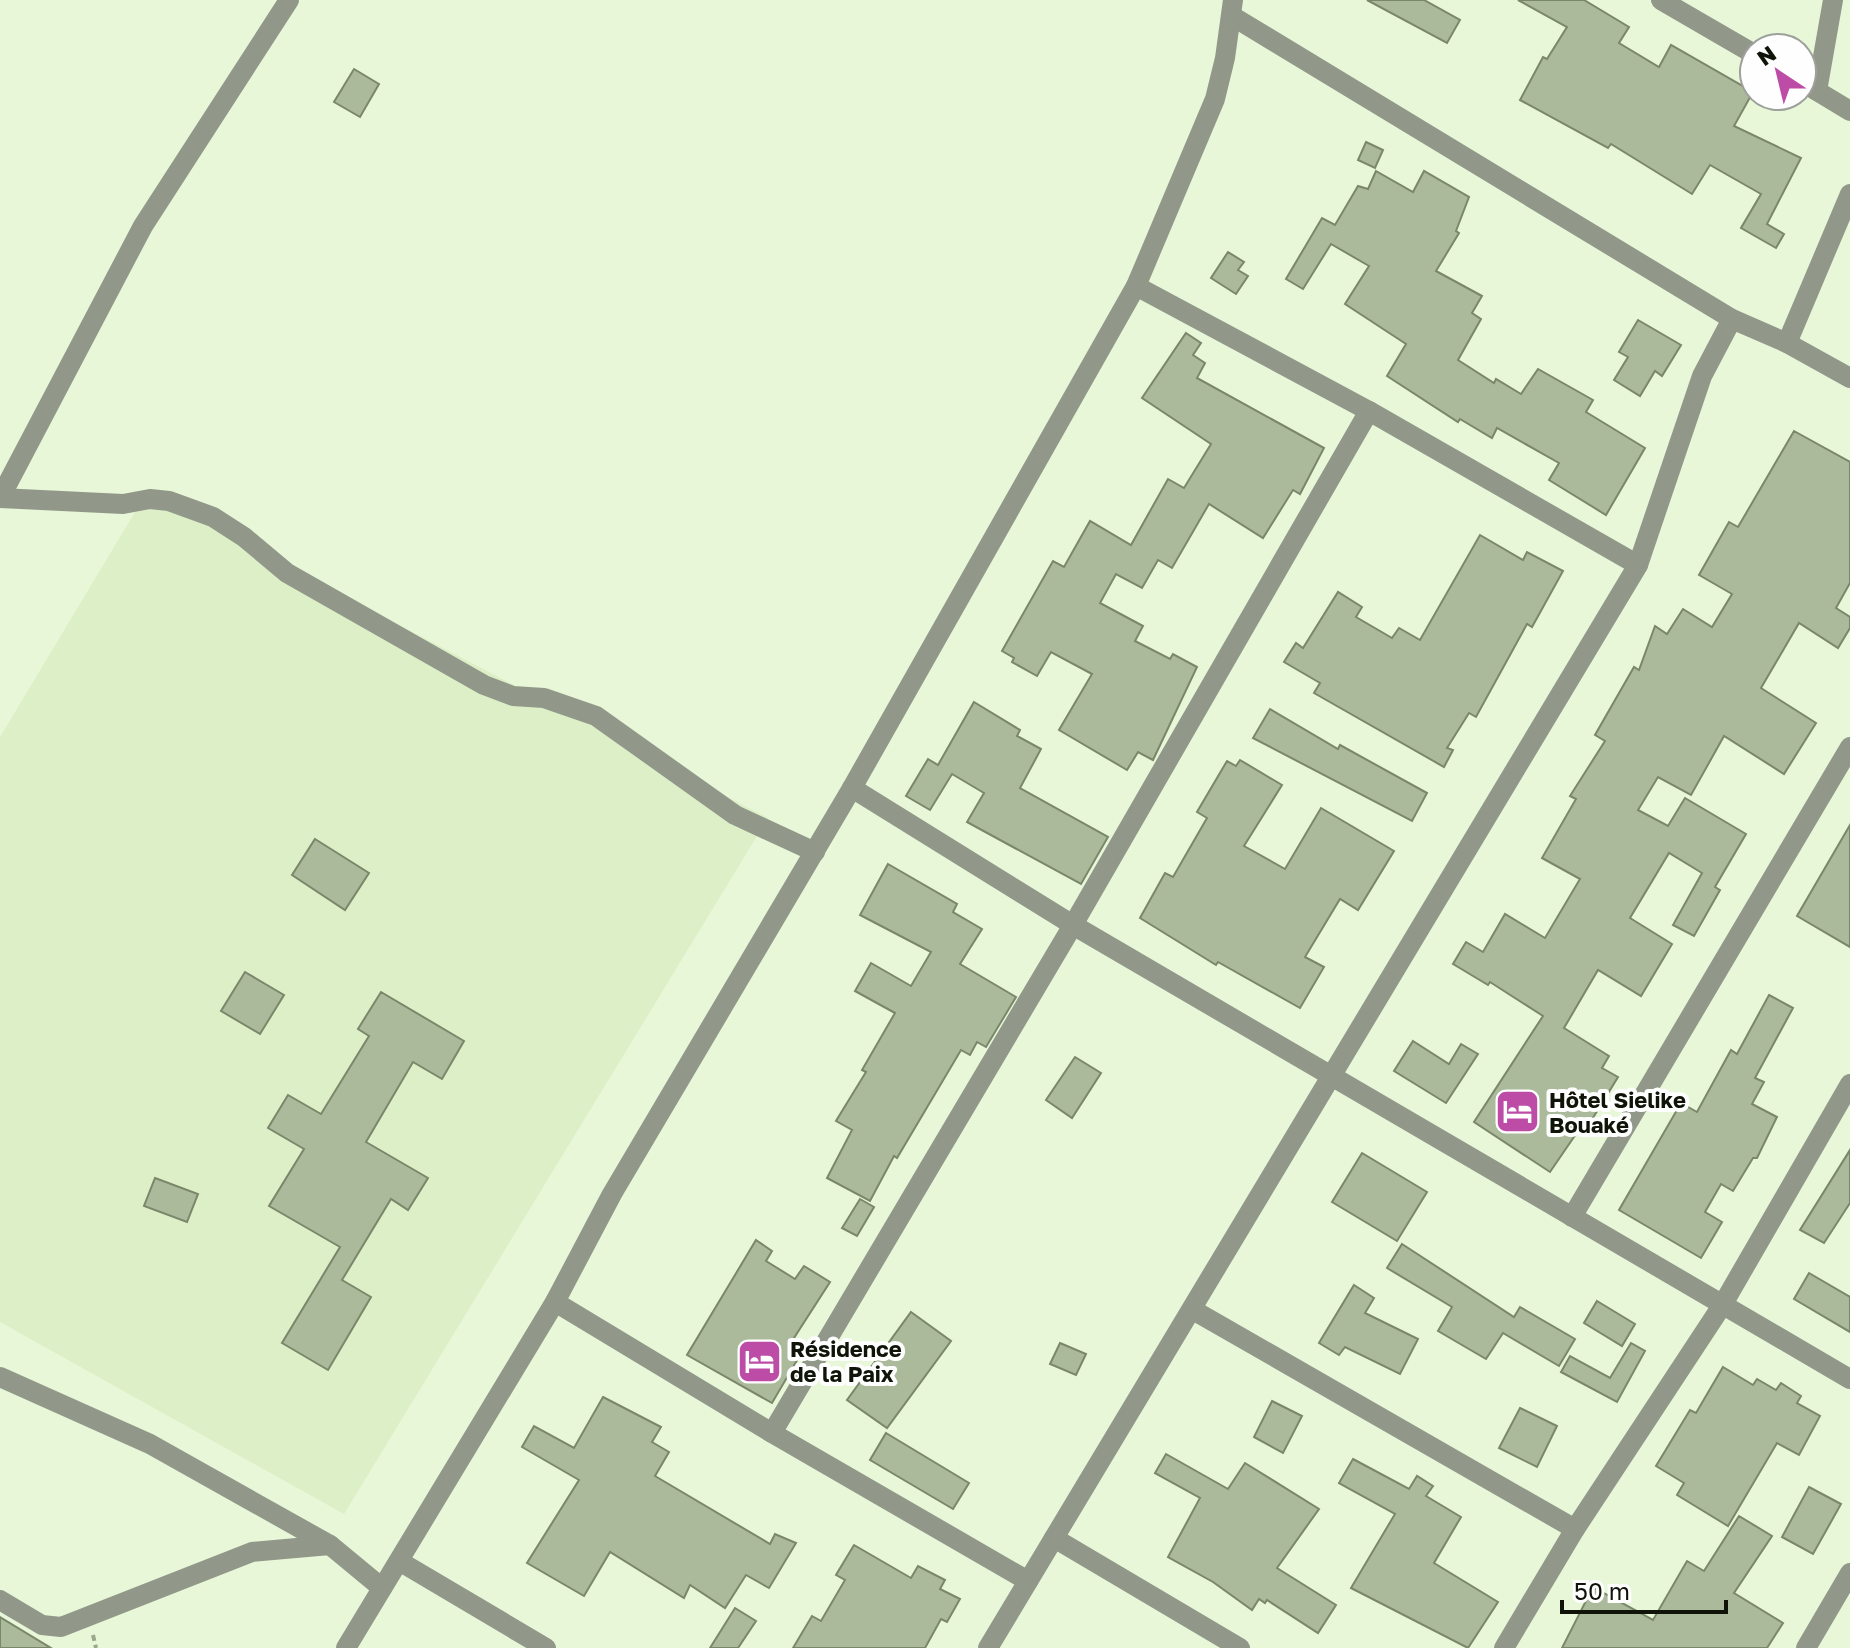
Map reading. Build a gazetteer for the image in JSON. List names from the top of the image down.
{
  "places": {
    "hotel": ["Hôtel Sielike Bouaké", "Résidence de la Paix"]
  },
  "scale_bar": "50 m",
  "north": "top left"
}
